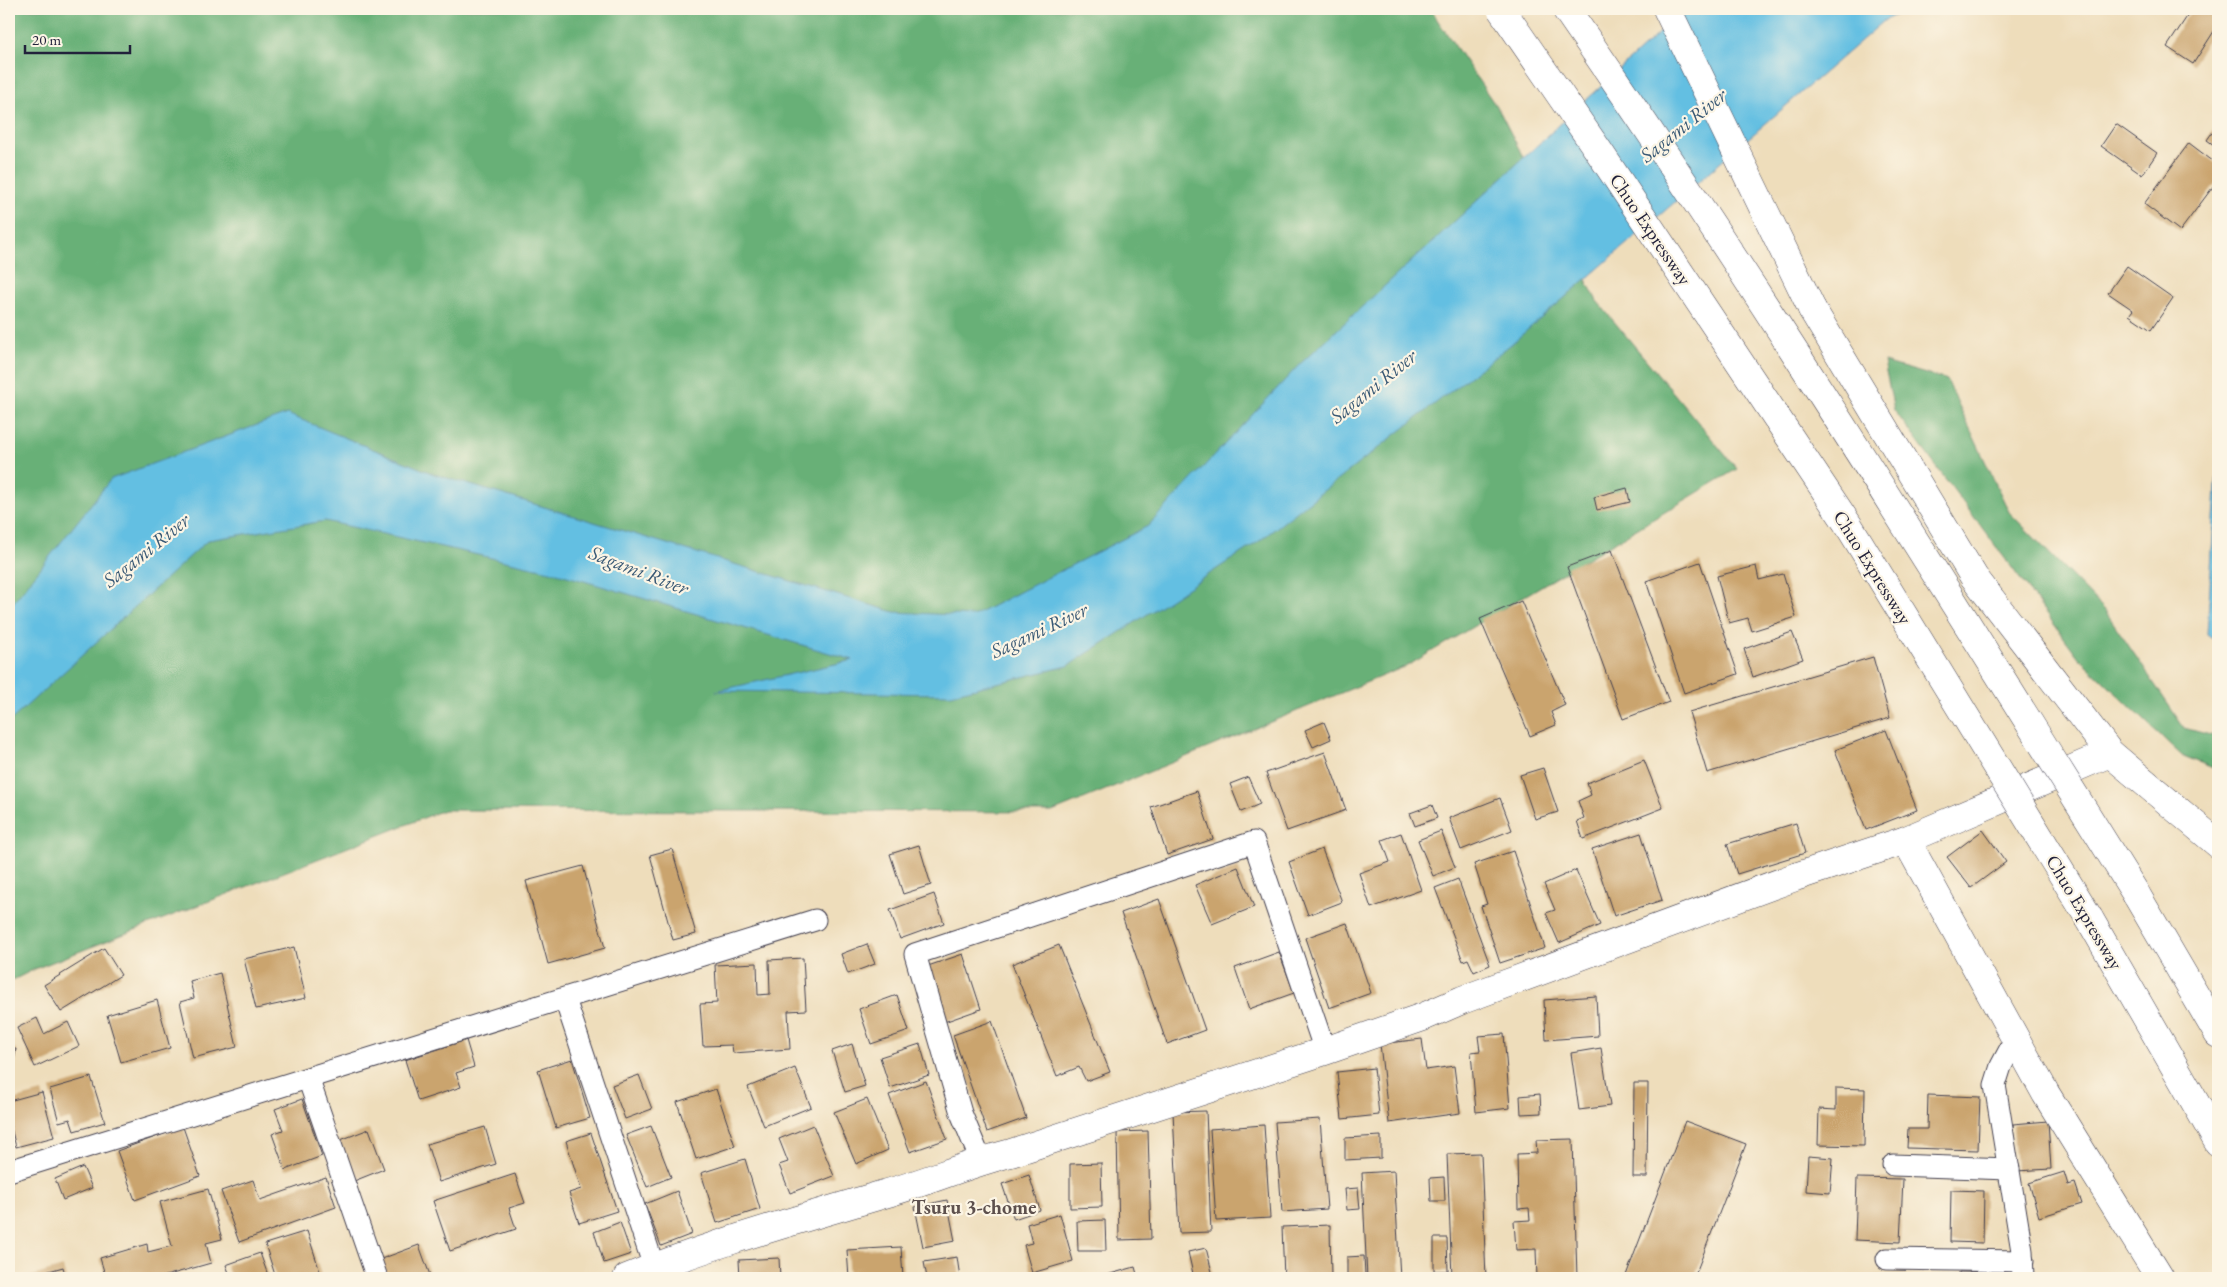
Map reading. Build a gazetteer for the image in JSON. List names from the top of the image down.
{
  "streets": {
    "main road": ["Chuo Expressway"]
  },
  "districts": ["Tsuru 3-chome"],
  "water": ["Sagami River"],
  "scale_bar": "20 m"
}
